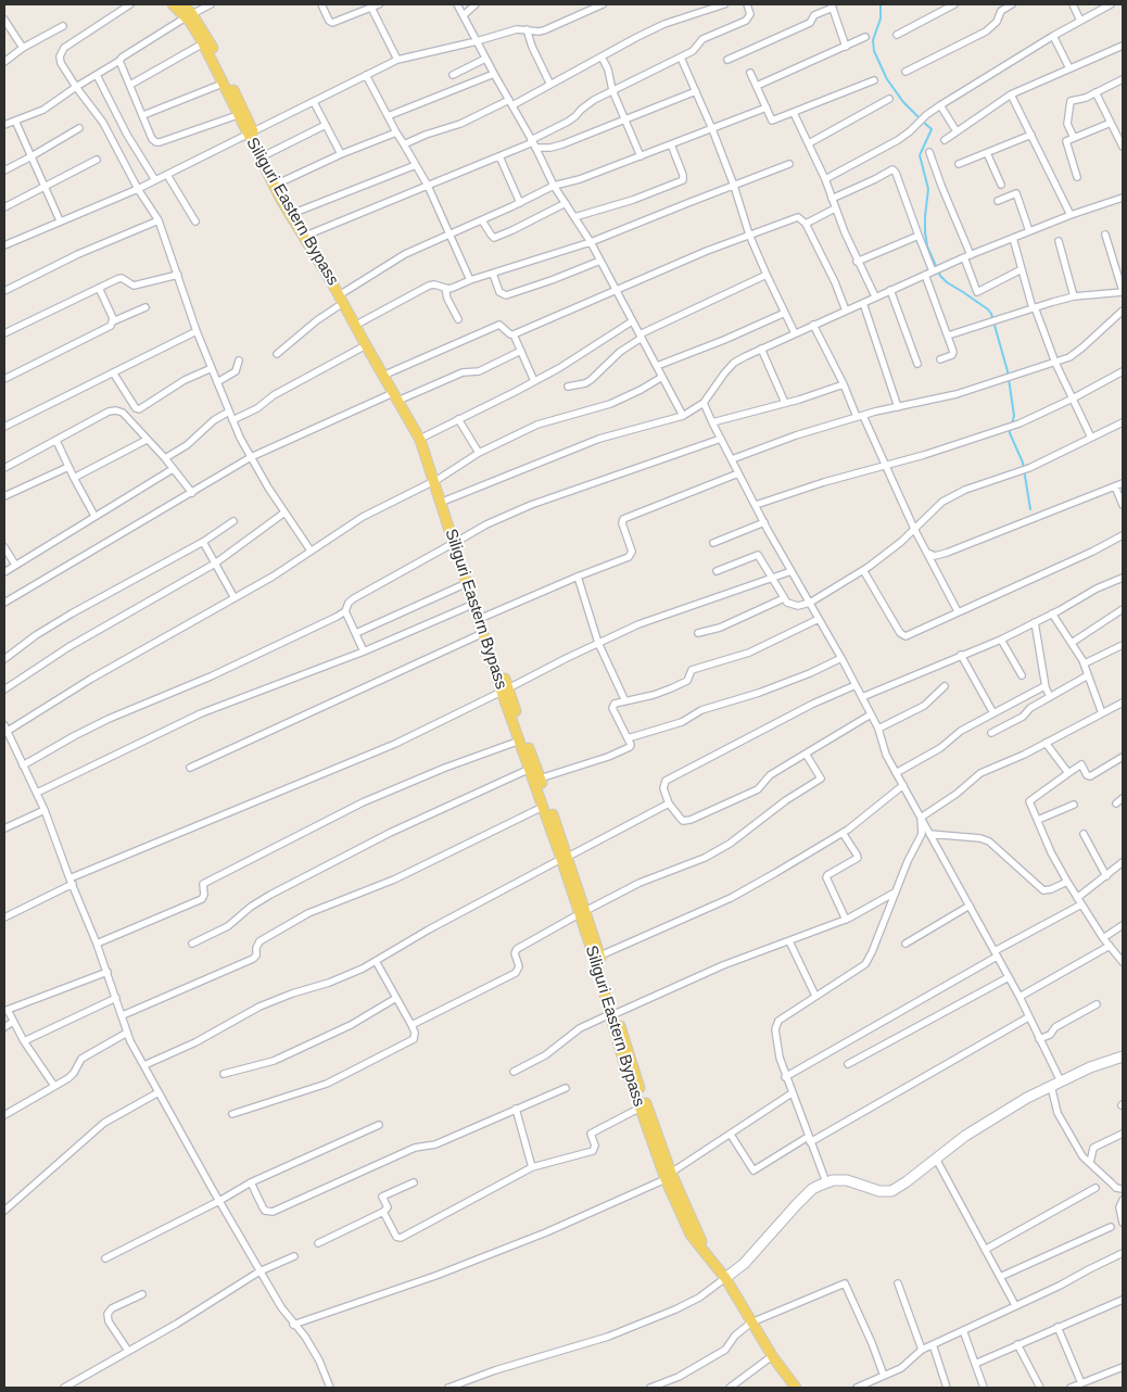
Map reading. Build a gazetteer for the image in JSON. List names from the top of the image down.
{
  "streets": {
    "main road": ["Siliguri Eastern Bypass"]
  }
}
